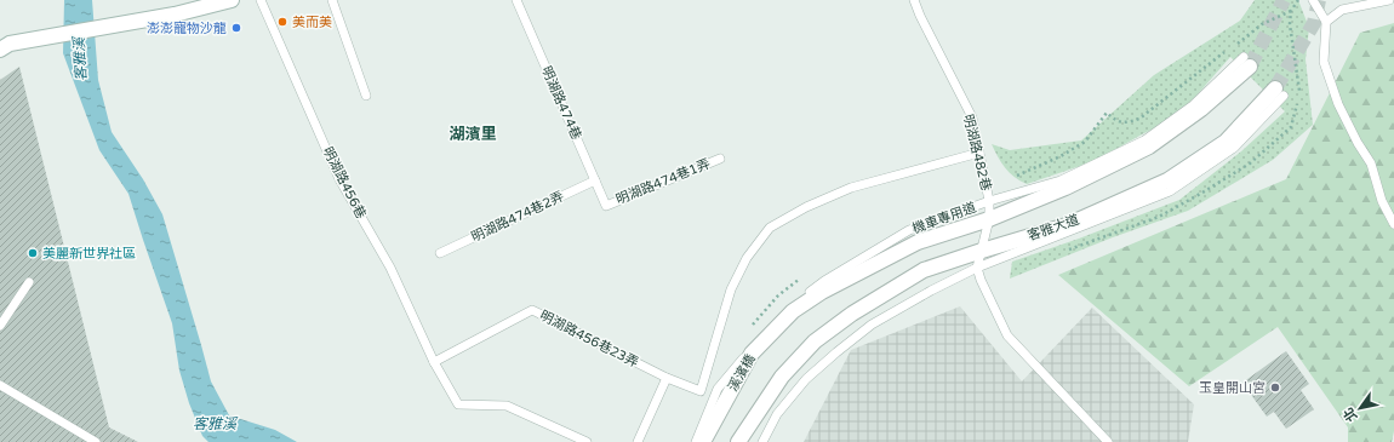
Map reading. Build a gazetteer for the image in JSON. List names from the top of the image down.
{
  "streets": {
    "street": ["客雅大道", "溪濱橋"],
    "lane": [
      "明湖路474巷",
      "明湖路482巷",
      "明湖路474巷1弄",
      "明湖路456巷",
      "明湖路474巷2弄",
      "機車專用道",
      "明湖路456巷23弄"
    ]
  },
  "crossings": [
    ["明湖路474巷", "明湖路474巷1弄"],
    ["明湖路474巷", "明湖路474巷2弄"],
    ["明湖路482巷", "機車專用道"],
    ["明湖路482巷", "客雅大道"],
    ["明湖路456巷", "明湖路456巷23弄"],
    ["機車專用道", "溪濱橋"]
  ],
  "districts": ["湖濱里"],
  "water": ["客雅溪"],
  "places": [
    "美而美",
    "澎澎寵物沙龍",
    "美麗新世界社區",
    "玉皇開山宮"
  ],
  "north": "bottom left"
}
